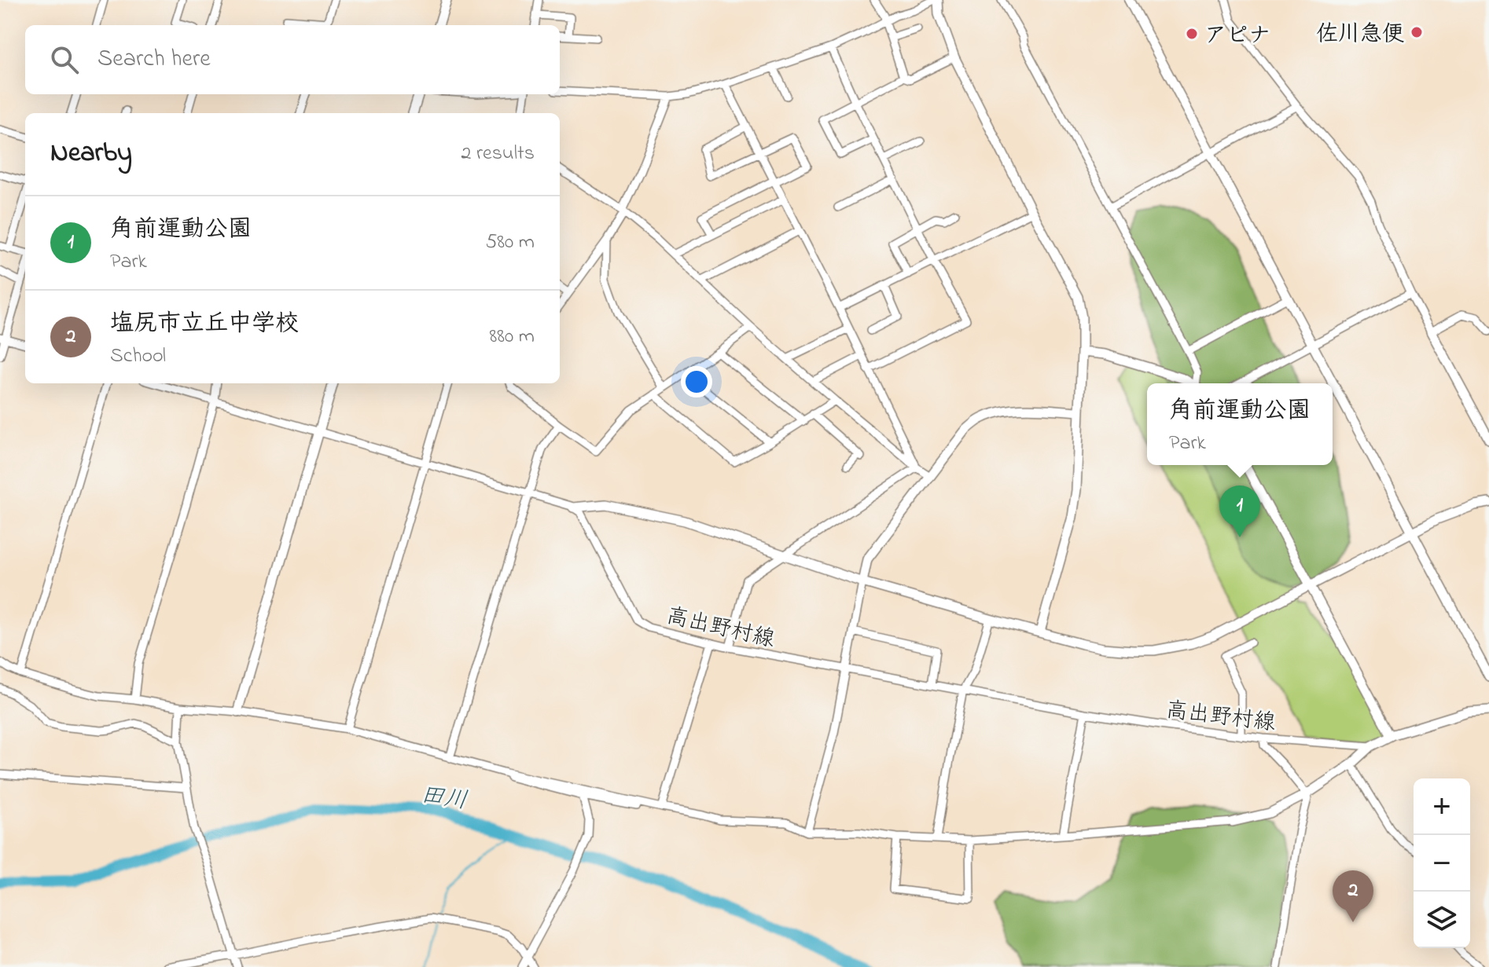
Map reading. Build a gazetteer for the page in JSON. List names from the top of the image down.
{
  "streets": {
    "street": ["高出野村線"]
  },
  "water": ["田川"],
  "places": ["佐川急便", "アピナ"],
  "page": {
    "search": "Search here",
    "heading": ["Nearby", "2 results"],
    "list": [
      {
        "mark": "1",
        "name": "角前運動公園",
        "note": "Park",
        "value": "580 m"
      },
      {
        "mark": "2",
        "name": "塩尻市立丘中学校",
        "note": "School",
        "value": "880 m"
      }
    ],
    "popup": ["角前運動公園", "Park"],
    "pins": ["1", "2"],
    "map_buttons": ["+", "−"]
  }
}
